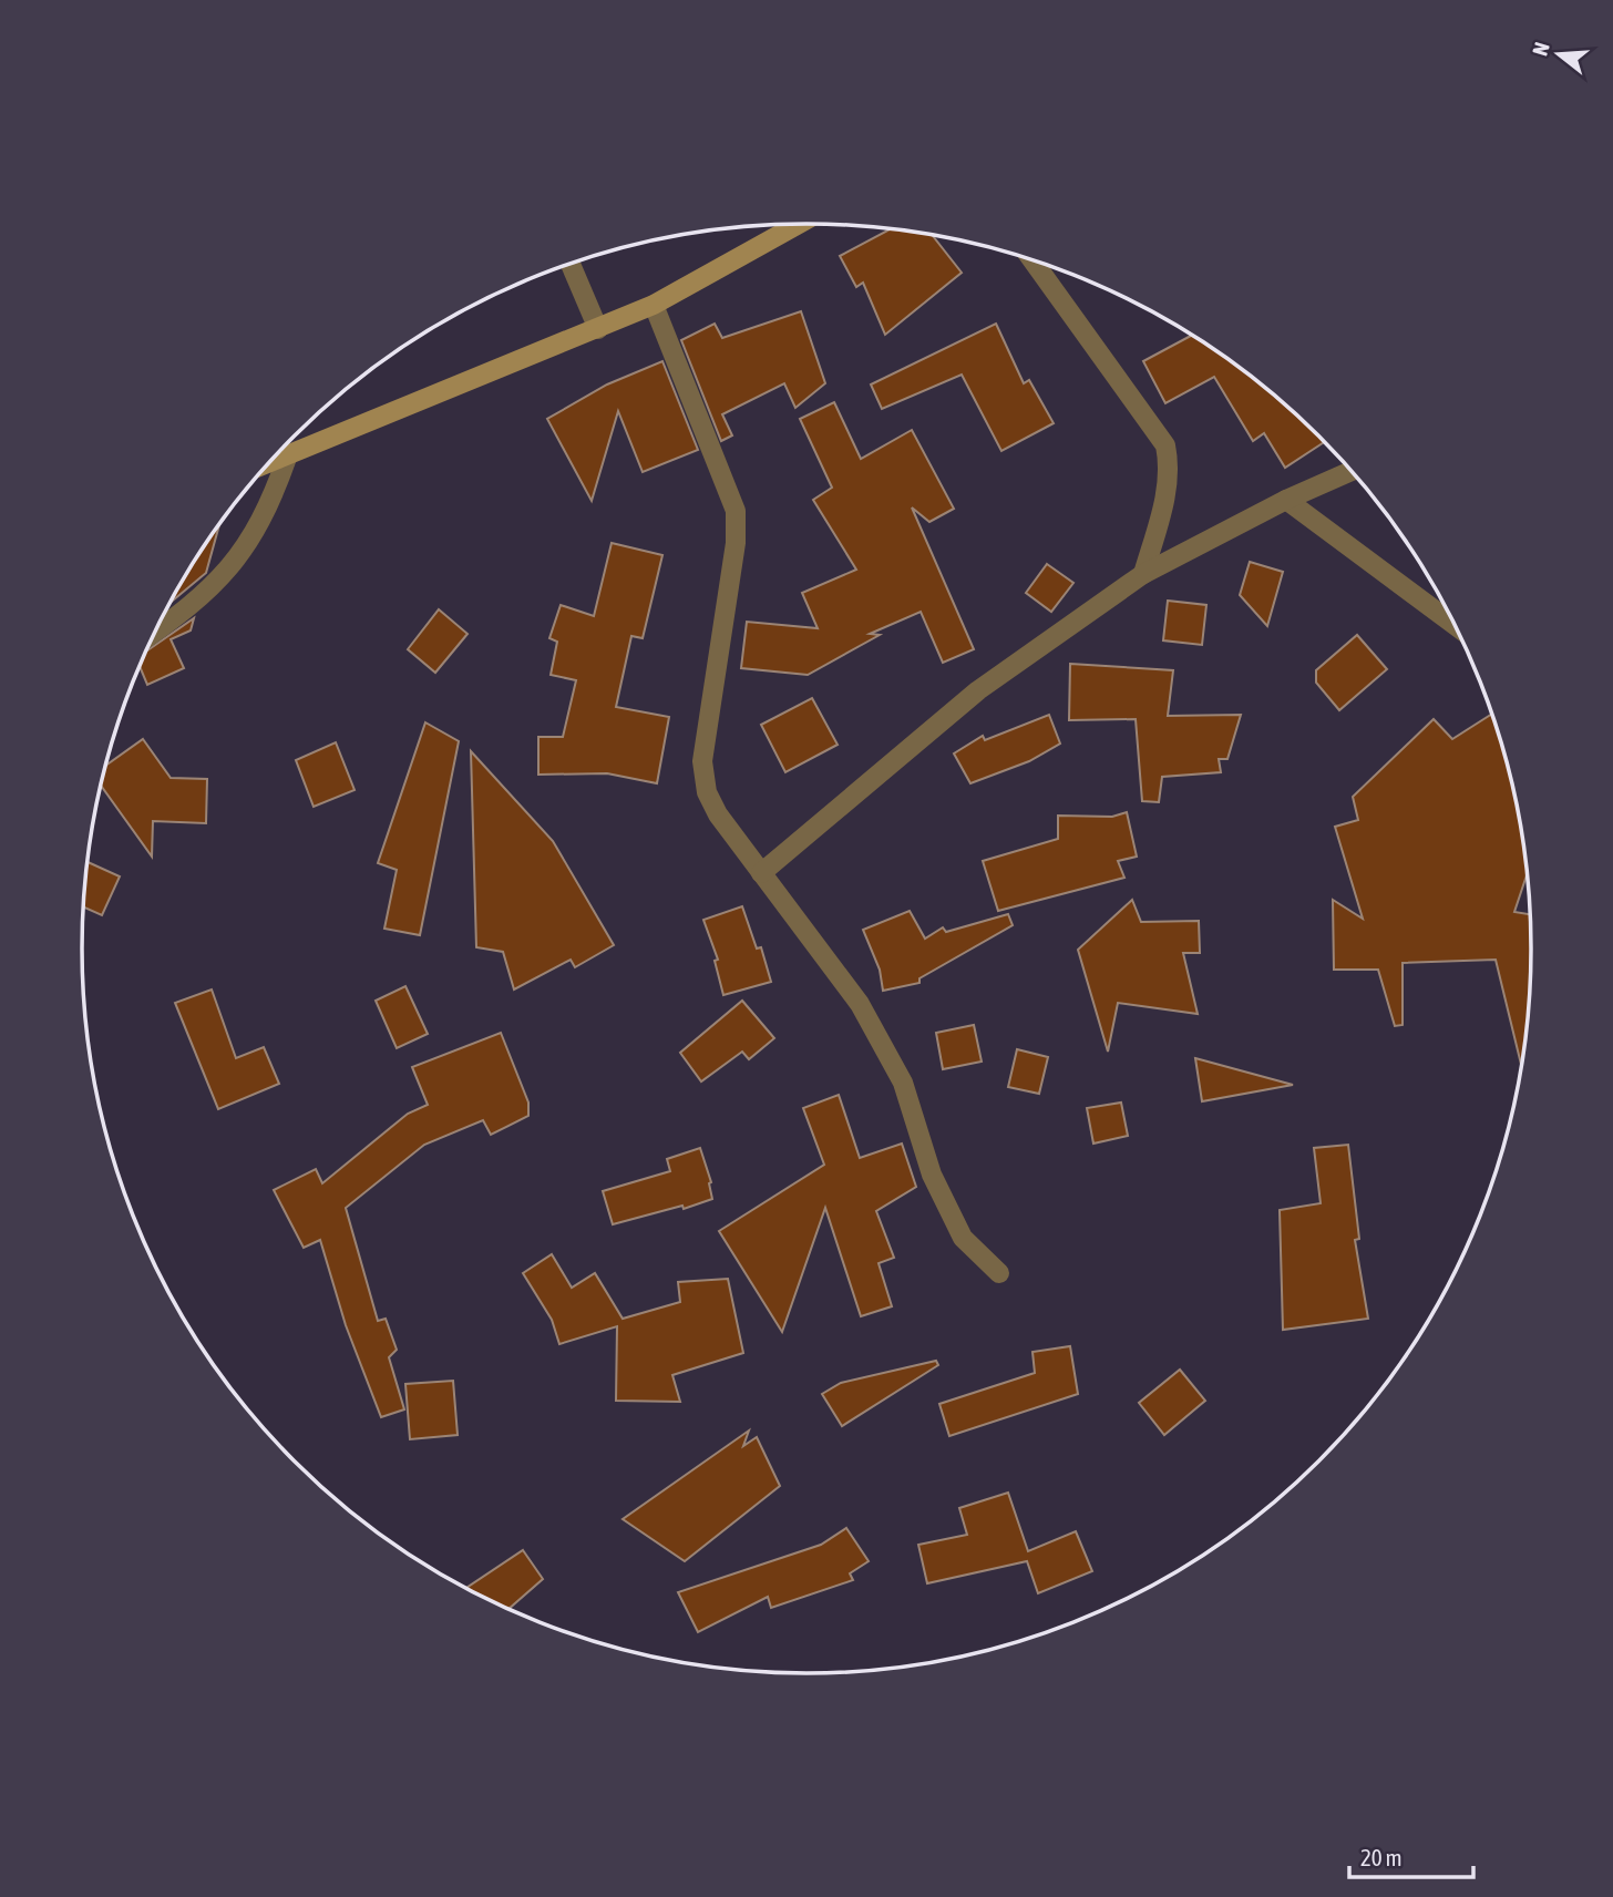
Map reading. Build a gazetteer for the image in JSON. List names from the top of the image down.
{
  "scale_bar": "20 m",
  "north": "left"
}
